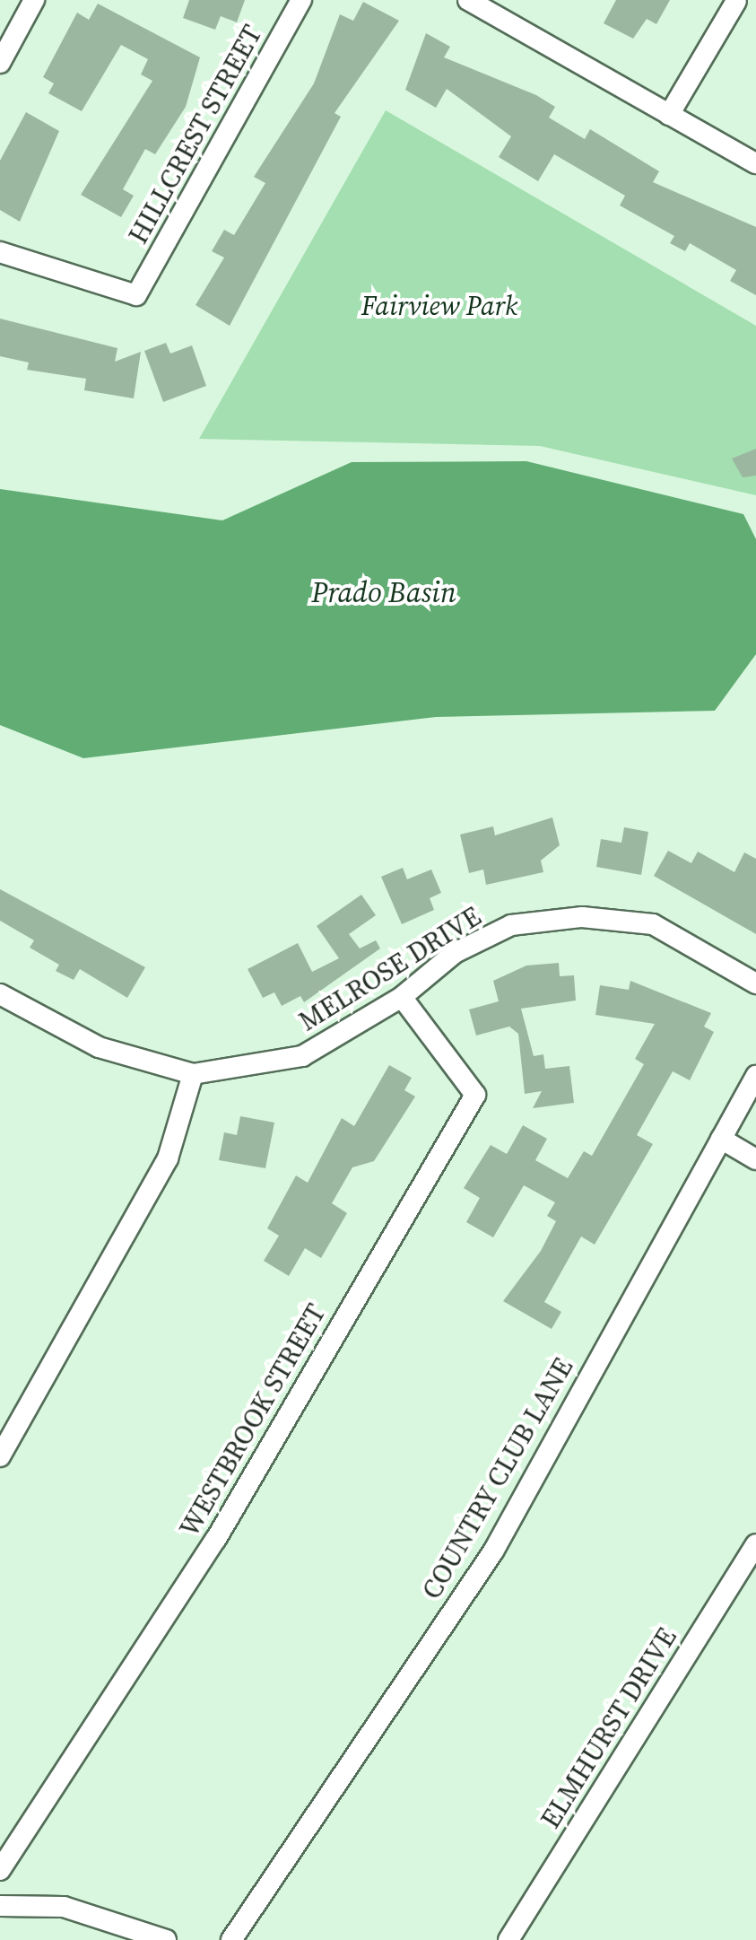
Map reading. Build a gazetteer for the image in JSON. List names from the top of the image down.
{
  "streets": {
    "street": [
      "HILLCREST STREET",
      "MELROSE DRIVE",
      "WESTBROOK STREET",
      "COUNTRY CLUB LANE",
      "ELMHURST DRIVE"
    ]
  },
  "crossings": [
    ["MELROSE DRIVE", "WESTBROOK STREET"]
  ],
  "water": ["Prado Basin"],
  "parks": ["Fairview Park"]
}
